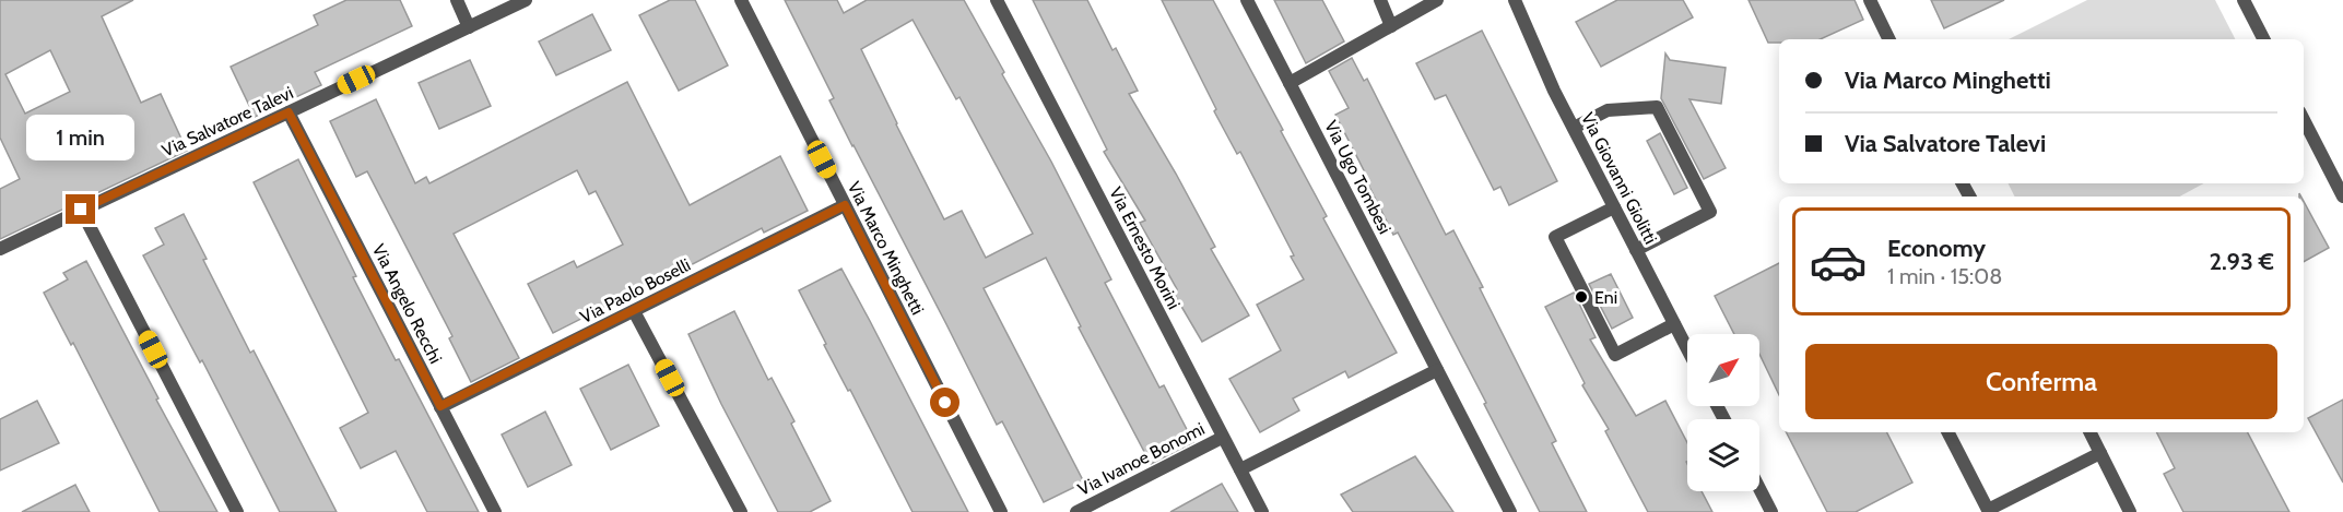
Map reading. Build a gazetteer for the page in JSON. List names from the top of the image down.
{
  "streets": {
    "street": [
      "Via Salvatore Talevi",
      "Via Ugo Tombesi",
      "Via Giovanni Giolitti",
      "Via Marco Minghetti",
      "Via Ernesto Morini",
      "Via Paolo Boselli",
      "Via Angelo Recchi",
      "Via Ivanoe Bonomi"
    ]
  },
  "crossings": [
    ["Via Salvatore Talevi", "Via Angelo Recchi"],
    ["Via Marco Minghetti", "Via Paolo Boselli"],
    ["Via Ernesto Morini", "Via Ivanoe Bonomi"],
    ["Via Paolo Boselli", "Via Angelo Recchi"]
  ],
  "places": ["Eni"],
  "north": "top right",
  "page": {
    "banner": ["Via Marco Minghetti", "Via Salvatore Talevi"],
    "bubble": "1 min",
    "list": [
      {
        "name": "Economy",
        "note": "1 min · 15:08",
        "value": "2.93 €"
      }
    ],
    "buttons": "Conferma"
  }
}
